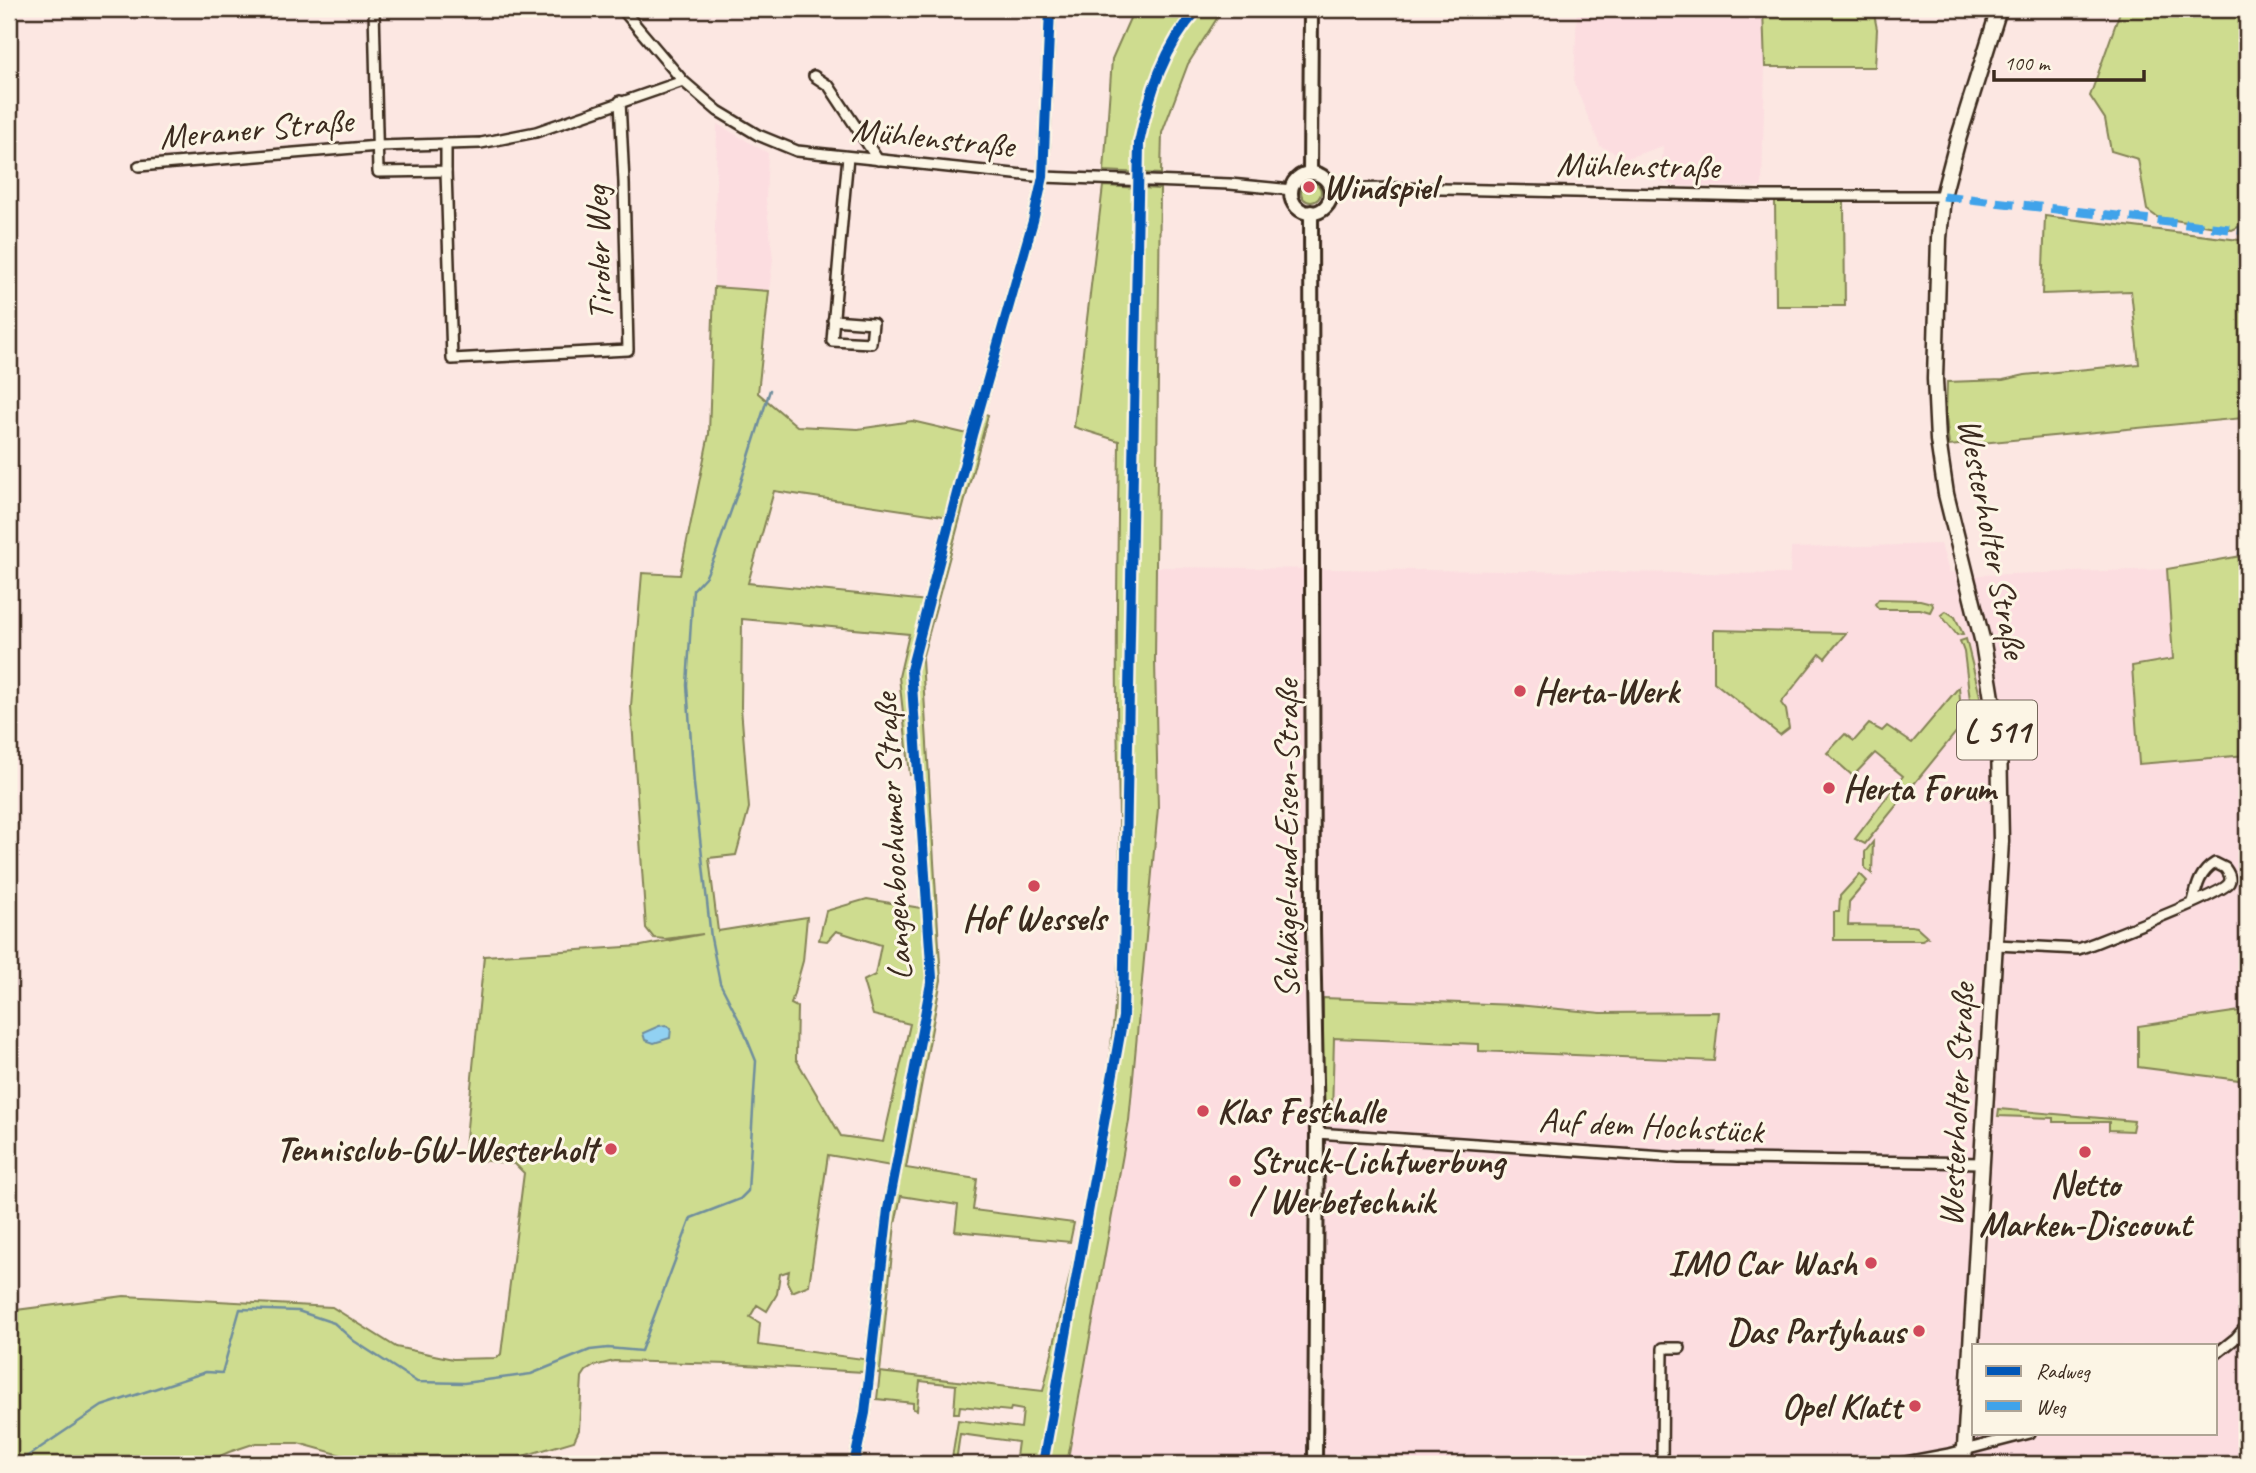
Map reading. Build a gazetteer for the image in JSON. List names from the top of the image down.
{
  "streets": {
    "main road": ["Westerholter Straße", "L 511"],
    "street": [
      "Meraner Straße",
      "Mühlenstraße",
      "Tiroler Weg",
      "Langenbochumer Straße",
      "Schlägel-und-Eisen-Straße",
      "Auf dem Hochstück"
    ]
  },
  "crossings": [
    ["Meraner Straße", "Mühlenstraße"],
    ["Meraner Straße", "Tiroler Weg"],
    ["Mühlenstraße", "Westerholter Straße"],
    ["Mühlenstraße", "Langenbochumer Straße"],
    ["Mühlenstraße", "Schlägel-und-Eisen-Straße"],
    ["Westerholter Straße", "Auf dem Hochstück"],
    ["Schlägel-und-Eisen-Straße", "Auf dem Hochstück"]
  ],
  "places": [
    "Windspiel",
    "Herta-Werk",
    "Herta Forum",
    "Hof Wessels",
    "Klas Festhalle",
    "Tennisclub-GW-Westerholt",
    "Netto Marken-Discount",
    "Struck-Lichtwerbung / Werbetechnik",
    "IMO Car Wash",
    "Das Partyhaus",
    "Opel Klatt"
  ],
  "legend": ["Radweg", "Weg"],
  "scale_bar": "100 m"
}
